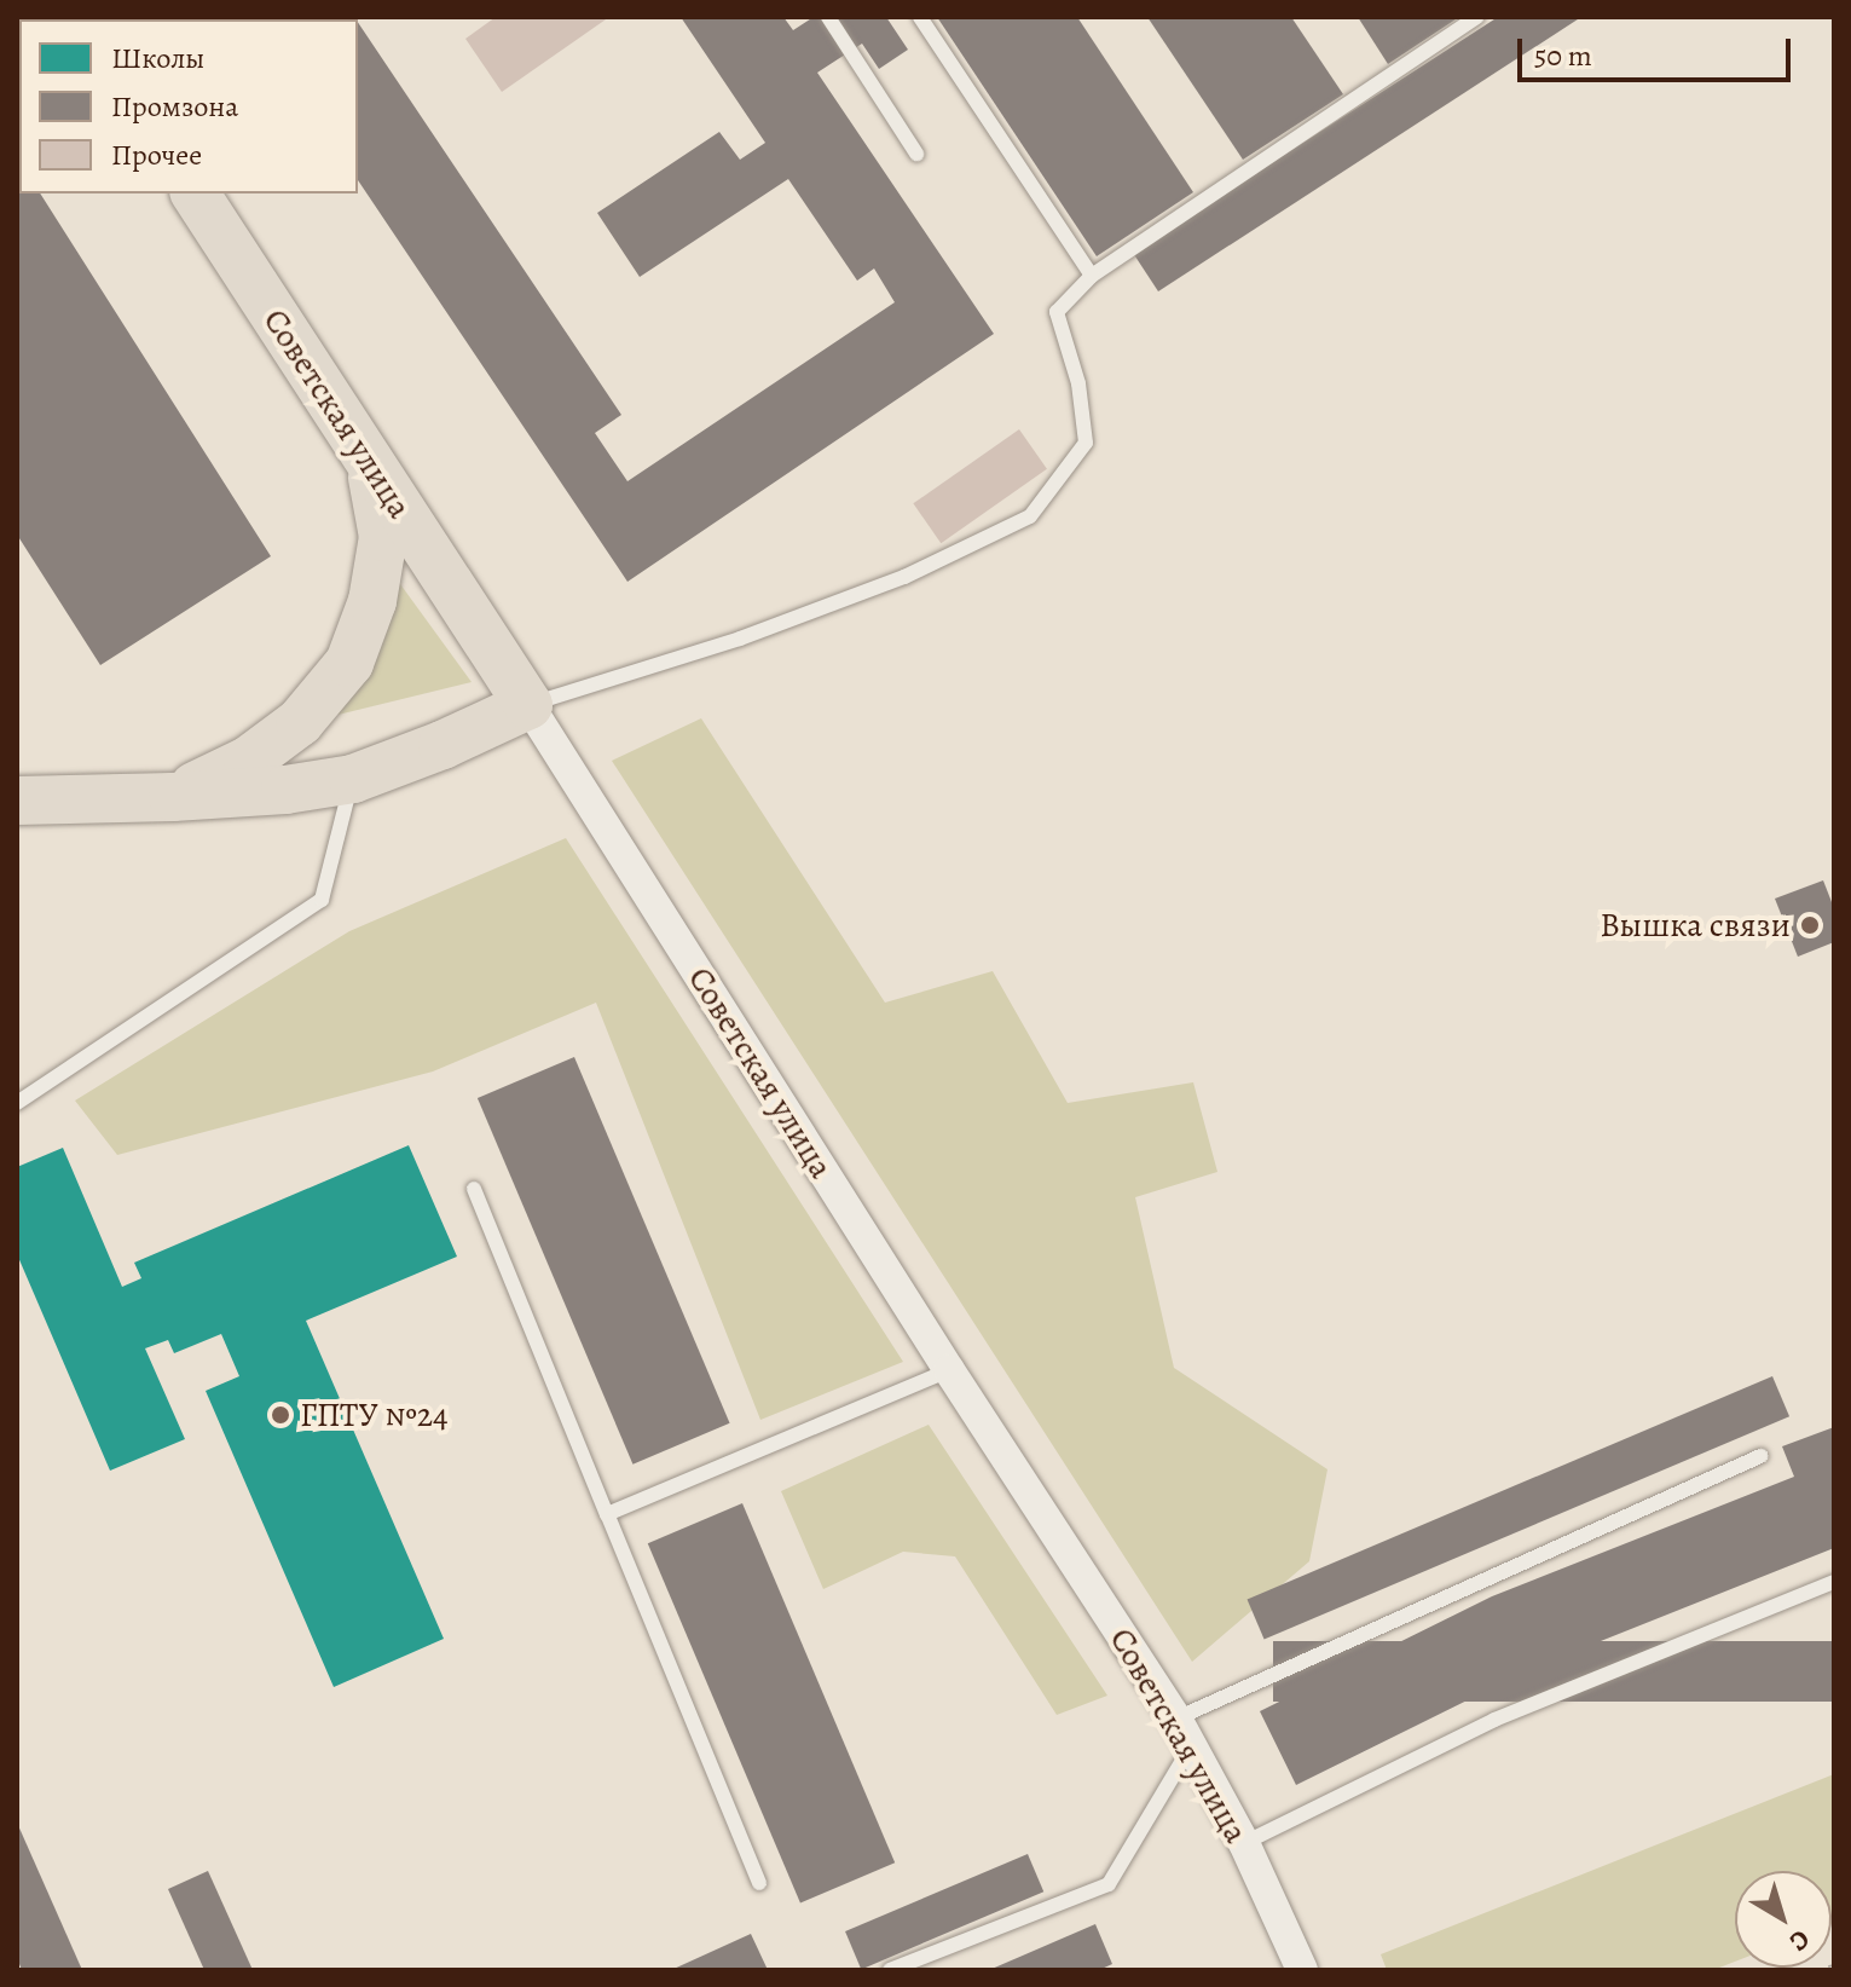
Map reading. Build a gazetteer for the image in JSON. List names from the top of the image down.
{
  "streets": {
    "main road": ["Советская улица"]
  },
  "places": ["Вышка связи", "ГПТУ №24"],
  "legend": ["Школы", "Промзона", "Прочее"],
  "scale_bar": "50 m",
  "north": "bottom right"
}
